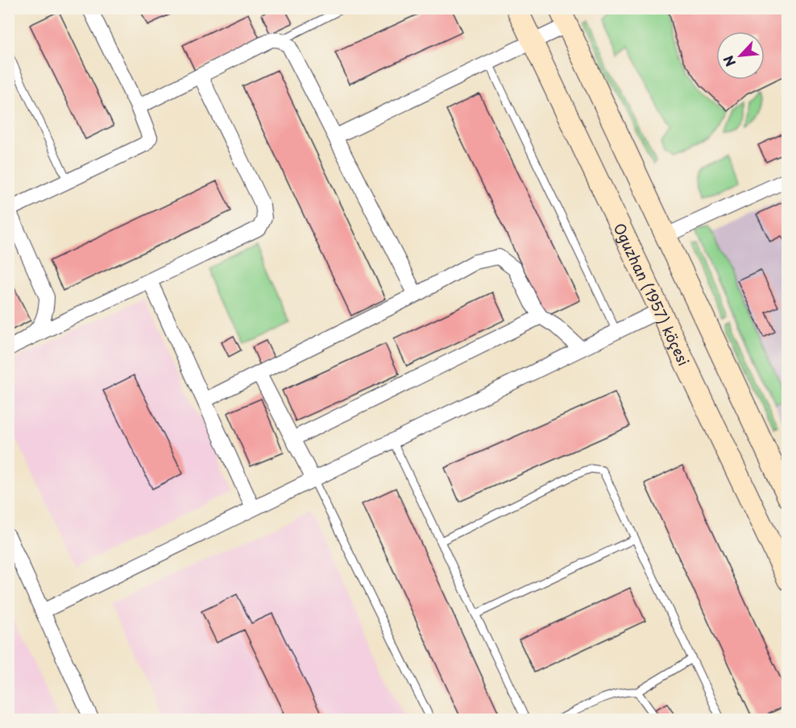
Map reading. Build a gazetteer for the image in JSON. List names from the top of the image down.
{
  "streets": {
    "main road": ["Oguzhan (1957) köçesi"]
  },
  "north": "bottom left"
}
